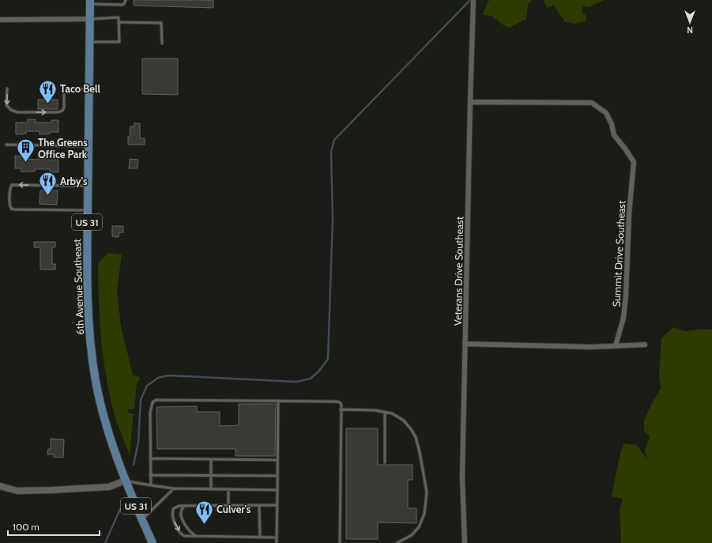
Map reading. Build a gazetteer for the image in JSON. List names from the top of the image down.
{
  "streets": {
    "main road": ["US 31", "6th Avenue Southeast"],
    "street": ["Summit Drive Southeast", "Veterans Drive Southeast"]
  },
  "crossings": [
    ["Summit Drive Southeast", "Veterans Drive Southeast"]
  ],
  "places": {
    "restaurant": ["Taco Bell", "Arby's", "Culver's"],
    "building": ["The Greens Office Park"]
  },
  "scale_bar": "100 m",
  "north": "bottom"
}
